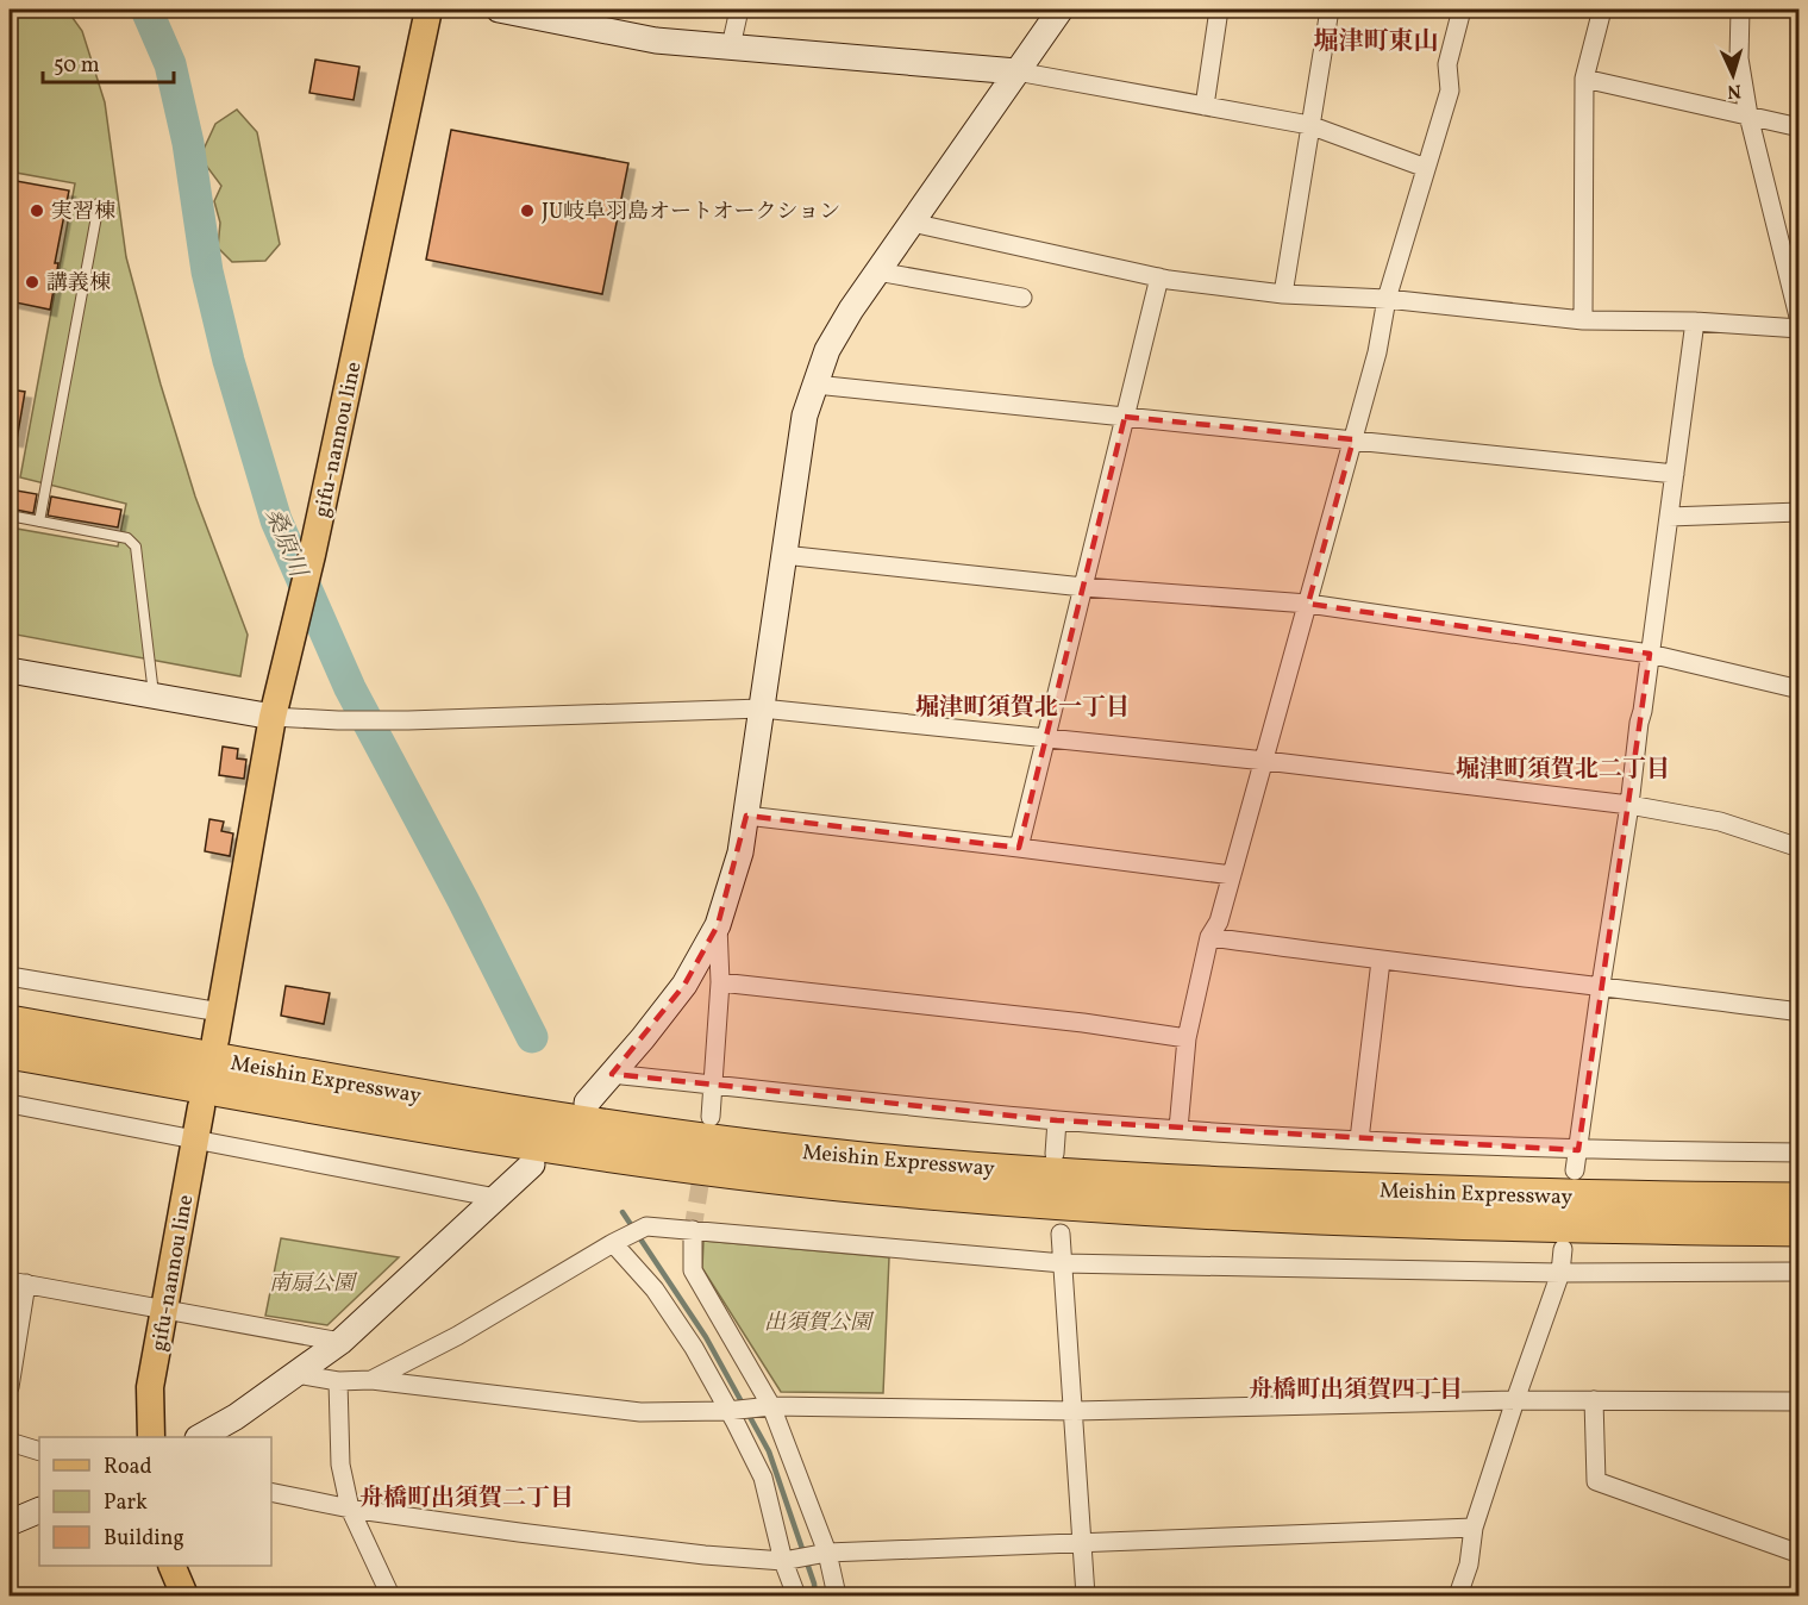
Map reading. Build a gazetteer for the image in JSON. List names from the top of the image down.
{
  "streets": {
    "highway": ["Meishin Expressway"],
    "main road": ["gifu-nannou line"]
  },
  "districts": [
    "堀津町東山",
    "堀津町須賀北一丁目",
    "堀津町須賀北二丁目",
    "舟橋町出須賀四丁目",
    "舟橋町出須賀二丁目"
  ],
  "water": ["桑原川"],
  "parks": ["南扇公園", "出須賀公園"],
  "places": ["実習棟", "JU岐阜羽島オートオークション", "講義棟"],
  "legend": ["Road", "Park", "Building"],
  "scale_bar": "50 m",
  "north": "bottom"
}
